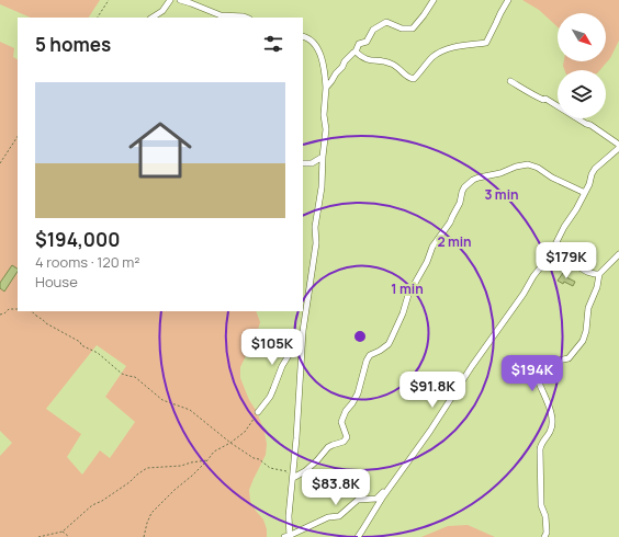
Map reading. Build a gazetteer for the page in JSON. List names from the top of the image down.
{
  "north": "bottom right",
  "page": {
    "heading": "5 homes",
    "list": [
      {
        "name": "$194,000",
        "note": "4 rooms · 120 m² · House"
      }
    ],
    "price": [
      "$179K",
      "$105K",
      "$194K",
      "$91.8K",
      "$83.8K"
    ]
  },
  "rings": ["3 min", "2 min", "1 min"]
}
